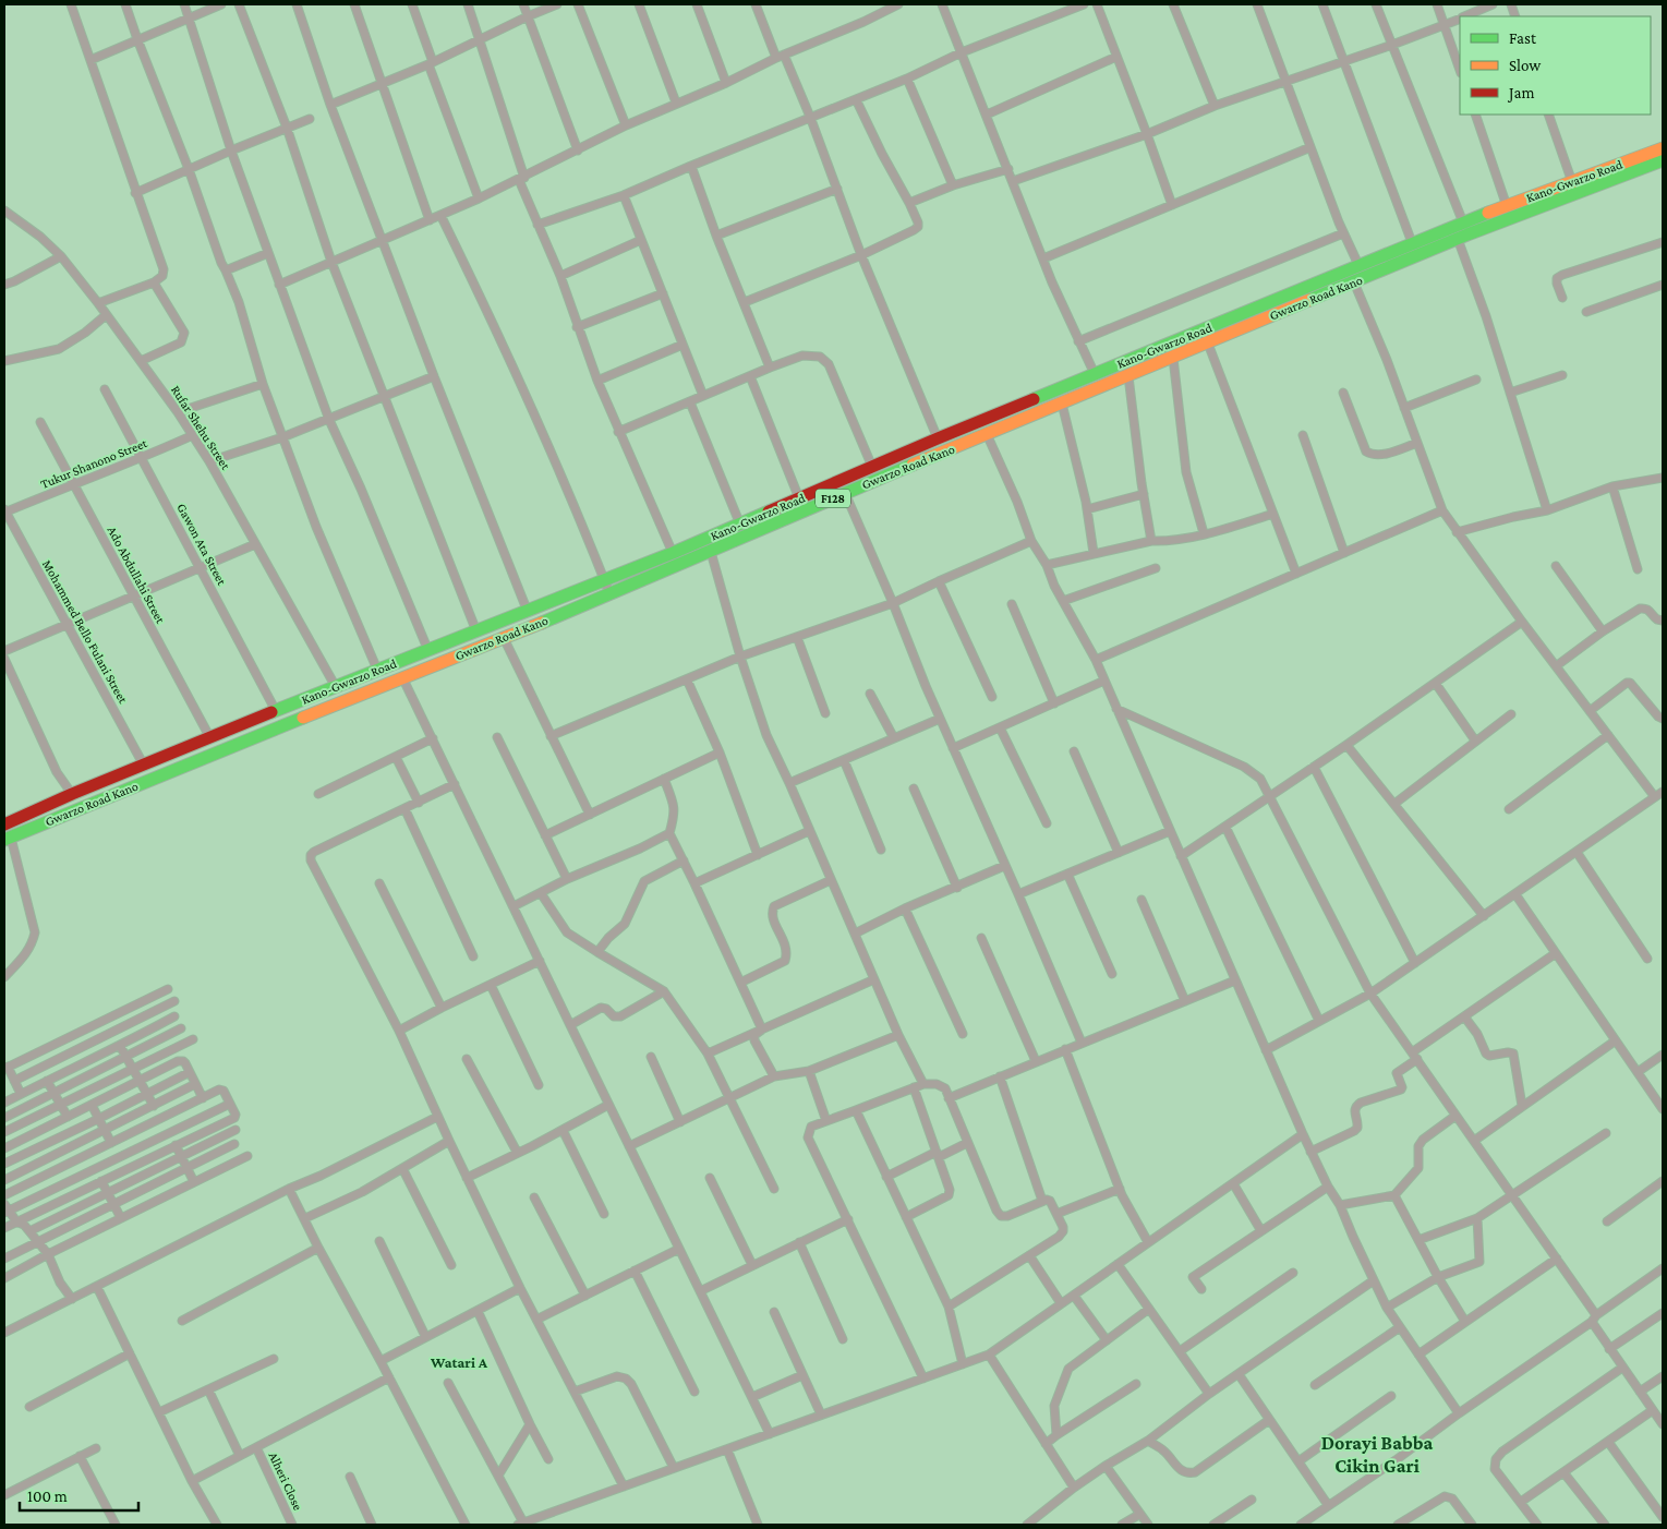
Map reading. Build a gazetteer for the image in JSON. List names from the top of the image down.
{
  "streets": {
    "main road": ["Kano-Gwarzo Road", "Gwarzo Road Kano", "F128"],
    "street": [
      "Rufar Shehu Street",
      "Tukur Shanono Street",
      "Gawon Ata Street",
      "Ado Abdullahi Street",
      "Mohammed Bello Fulani Street",
      "Alheri Close"
    ]
  },
  "crossings": [
    ["Kano-Gwarzo Road", "Gwarzo Road Kano"],
    ["Kano-Gwarzo Road", "Rufar Shehu Street"],
    ["Kano-Gwarzo Road", "Gawon Ata Street"],
    ["Kano-Gwarzo Road", "Ado Abdullahi Street"],
    ["Kano-Gwarzo Road", "Mohammed Bello Fulani Street"],
    ["Rufar Shehu Street", "Tukur Shanono Street"],
    ["Tukur Shanono Street", "Gawon Ata Street"],
    ["Tukur Shanono Street", "Ado Abdullahi Street"],
    ["Tukur Shanono Street", "Mohammed Bello Fulani Street"]
  ],
  "districts": ["Watari A", "Dorayi Babba Cikin Gari"],
  "legend": ["Fast", "Slow", "Jam"],
  "scale_bar": "100 m"
}
